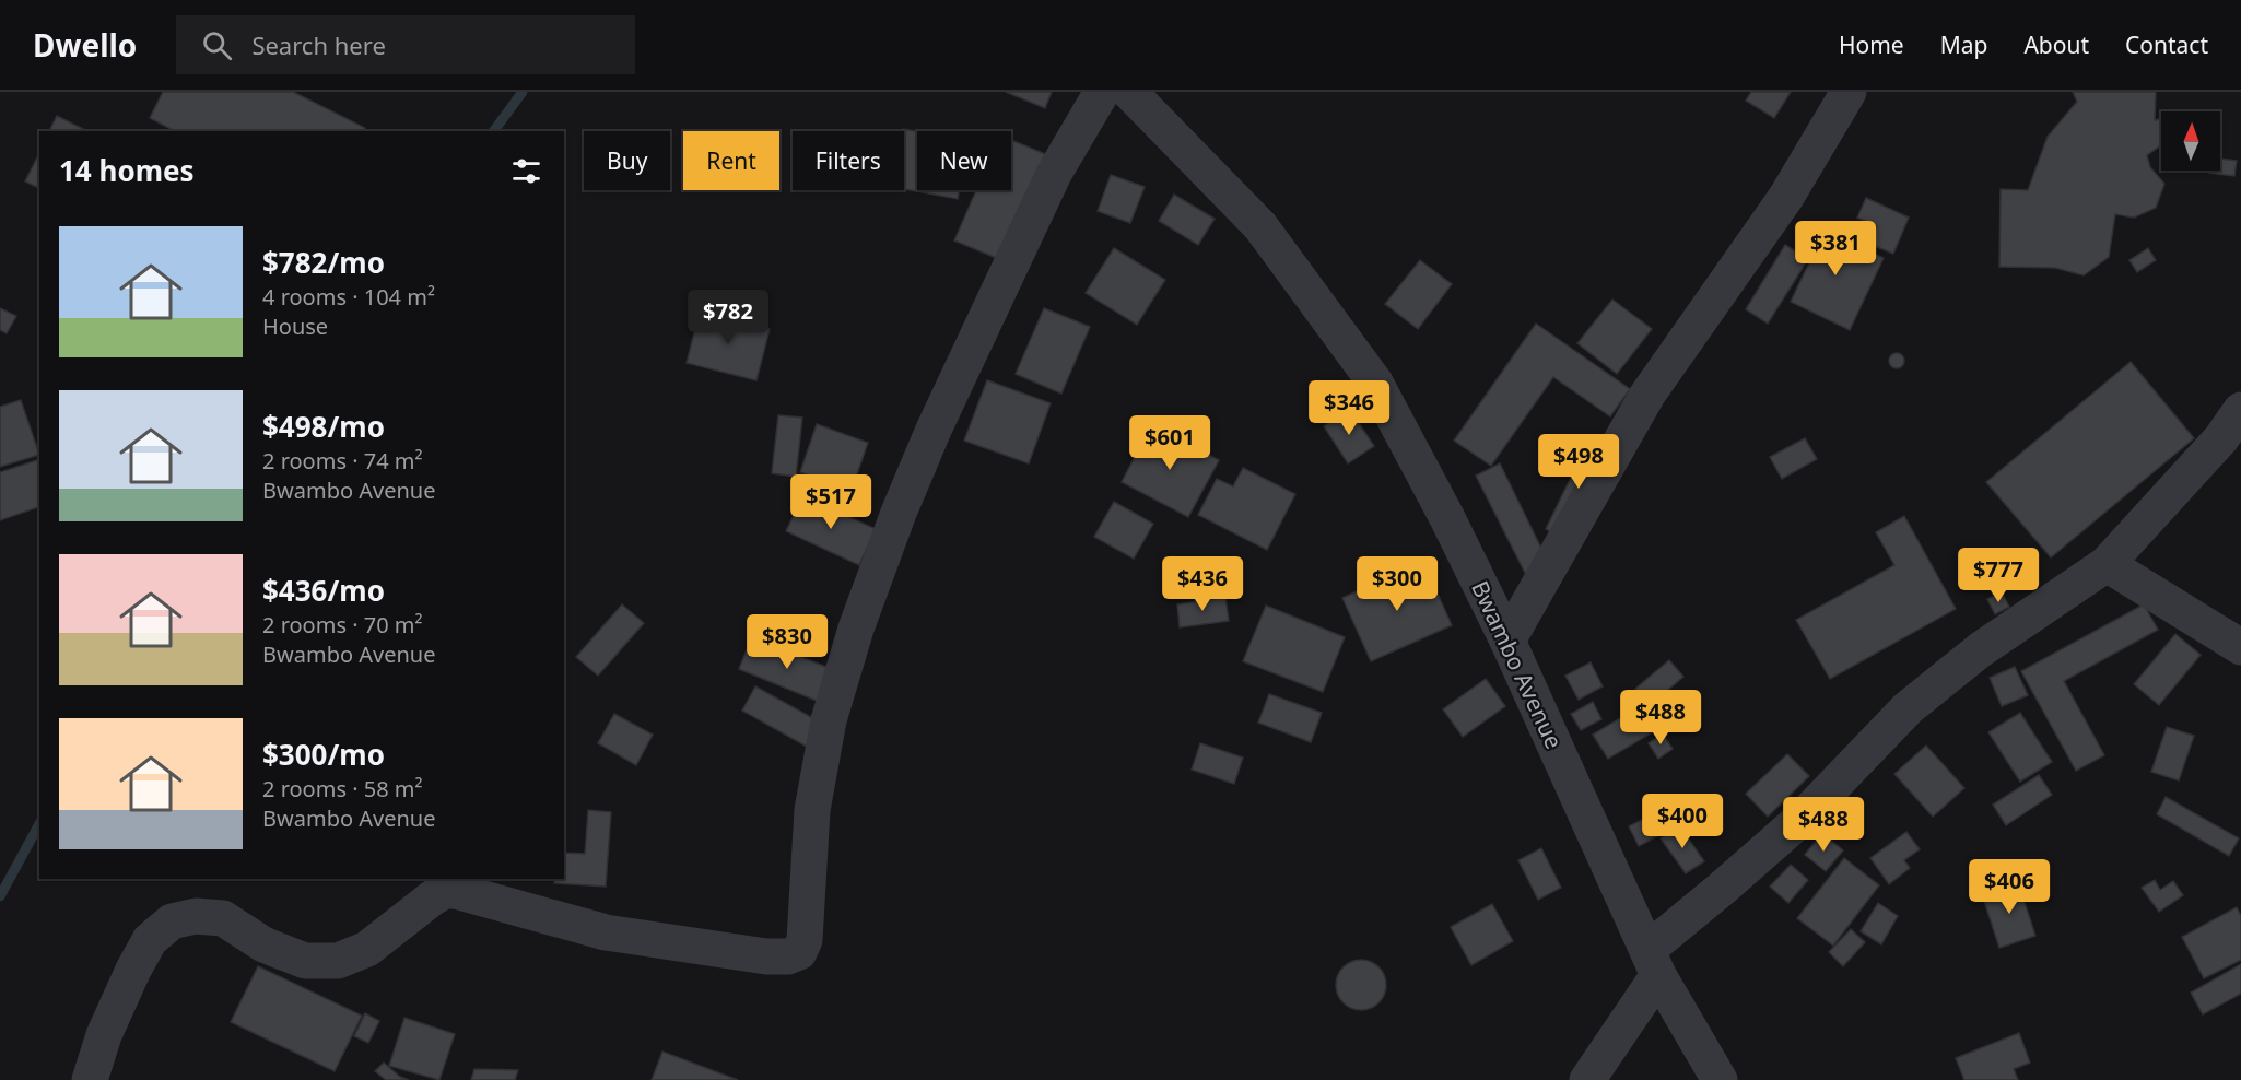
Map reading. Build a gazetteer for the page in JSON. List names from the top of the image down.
{
  "streets": {
    "street": ["Bwambo Avenue"]
  },
  "north": "top",
  "page": {
    "header": "Dwello",
    "search": "Search here",
    "nav": [
      "Home",
      "Map",
      "About",
      "Contact"
    ],
    "chip": [
      "Buy",
      "Rent",
      "Filters",
      "New"
    ],
    "heading": "14 homes",
    "list": [
      {
        "name": "$782/mo",
        "note": "4 rooms · 104 m² · House"
      },
      {
        "name": "$498/mo",
        "note": "2 rooms · 74 m² · Bwambo Avenue"
      },
      {
        "name": "$436/mo",
        "note": "2 rooms · 70 m² · Bwambo Avenue"
      },
      {
        "name": "$300/mo",
        "note": "2 rooms · 58 m² · Bwambo Avenue"
      }
    ],
    "price": [
      "$381",
      "$782",
      "$346",
      "$601",
      "$498",
      "$517",
      "$777",
      "$436",
      "$300",
      "$830",
      "$488",
      "$400",
      "$488",
      "$406"
    ]
  }
}
